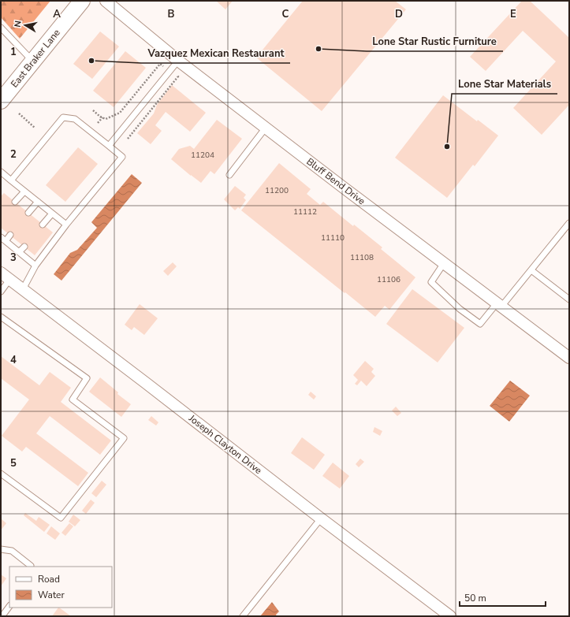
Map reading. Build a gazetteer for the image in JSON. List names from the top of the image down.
{
  "streets": {
    "main road": ["East Braker Lane"],
    "street": ["Bluff Bend Drive", "Joseph Clayton Drive"]
  },
  "places": ["Lone Star Rustic Furniture", "Vazquez Mexican Restaurant", "Lone Star Materials"],
  "house_numbers": [
    "11204",
    "11200",
    "11112",
    "11110",
    "11108",
    "11106"
  ],
  "legend": ["Road", "Water"],
  "scale_bar": "50 m",
  "north": "left",
  "grid": {
    "columns": [
      "A",
      "B",
      "C",
      "D",
      "E"
    ],
    "rows": [
      "1",
      "2",
      "3",
      "4",
      "5"
    ]
  }
}
